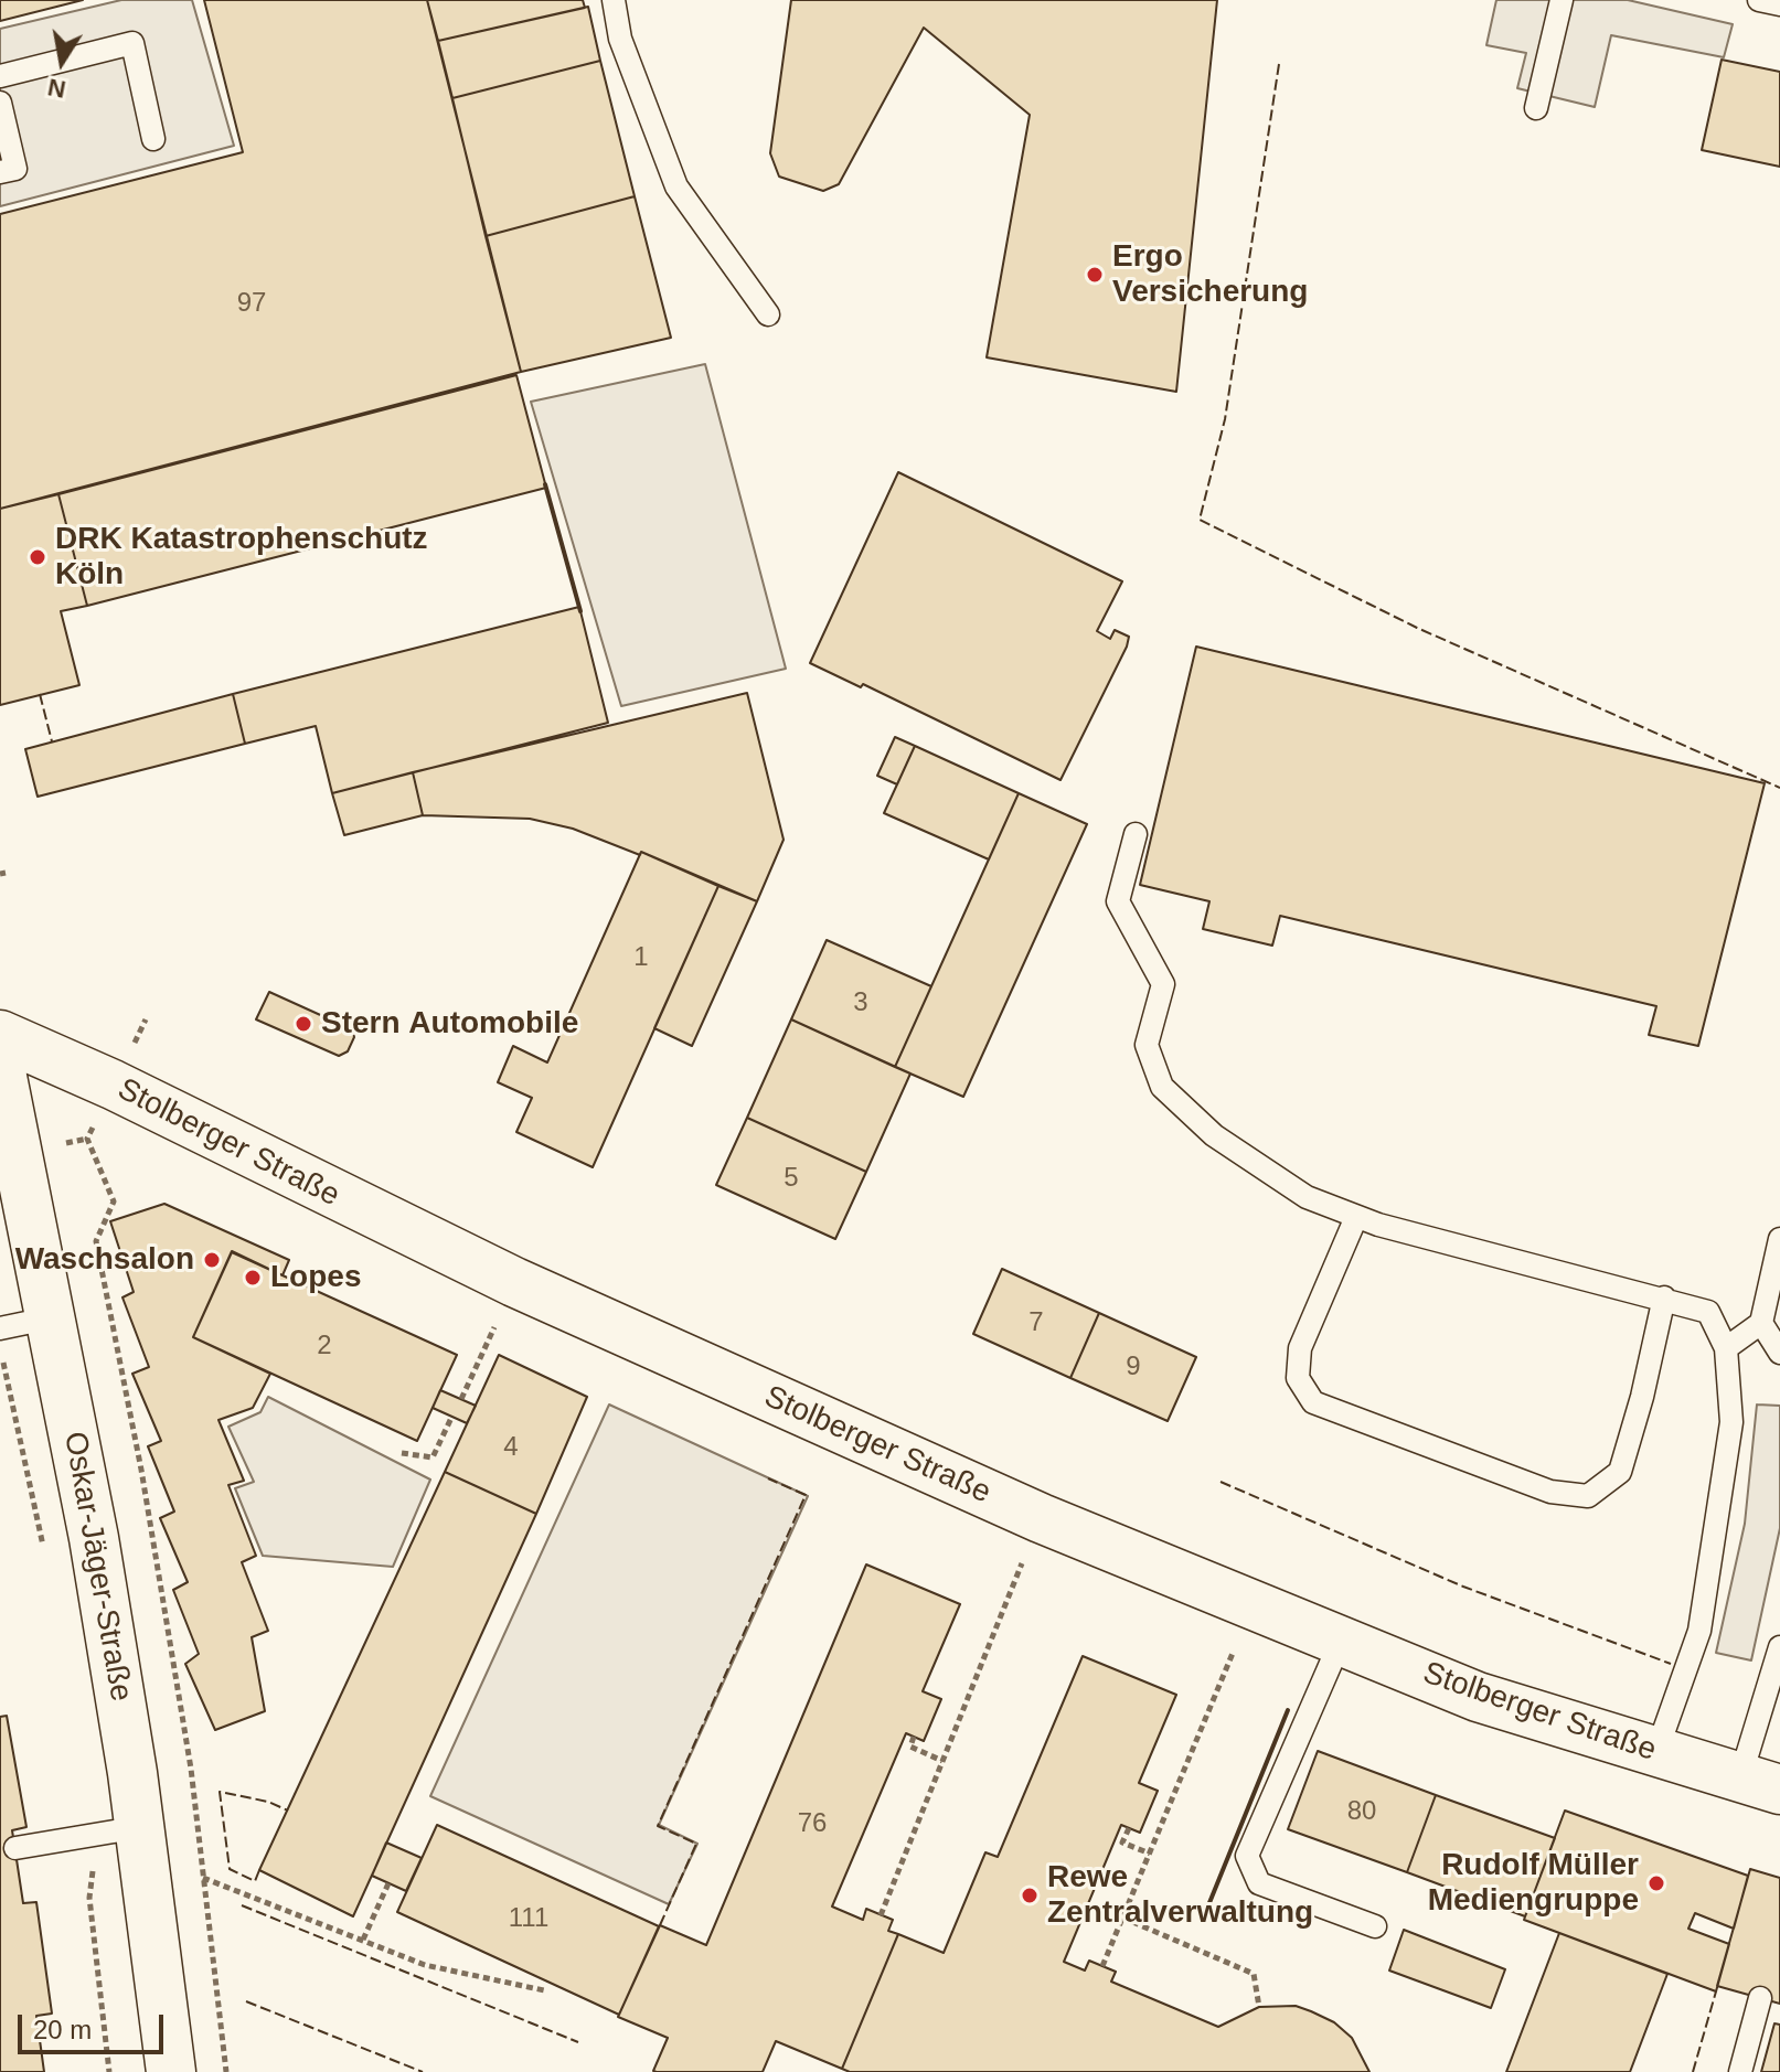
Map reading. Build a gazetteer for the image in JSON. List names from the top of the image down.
{
  "streets": {
    "street": ["Stolberger Straße", "Oskar-Jäger-Straße"]
  },
  "places": [
    "Ergo Versicherung",
    "DRK Katastrophenschutz Köln",
    "Stern Automobile",
    "Waschsalon",
    "Lopes",
    "Rudolf Müller Mediengruppe",
    "Rewe Zentralverwaltung"
  ],
  "house_numbers": [
    "97",
    "1",
    "3",
    "5",
    "7",
    "2",
    "9",
    "4",
    "80",
    "76",
    "111"
  ],
  "scale_bar": "20 m",
  "north": "bottom"
}
